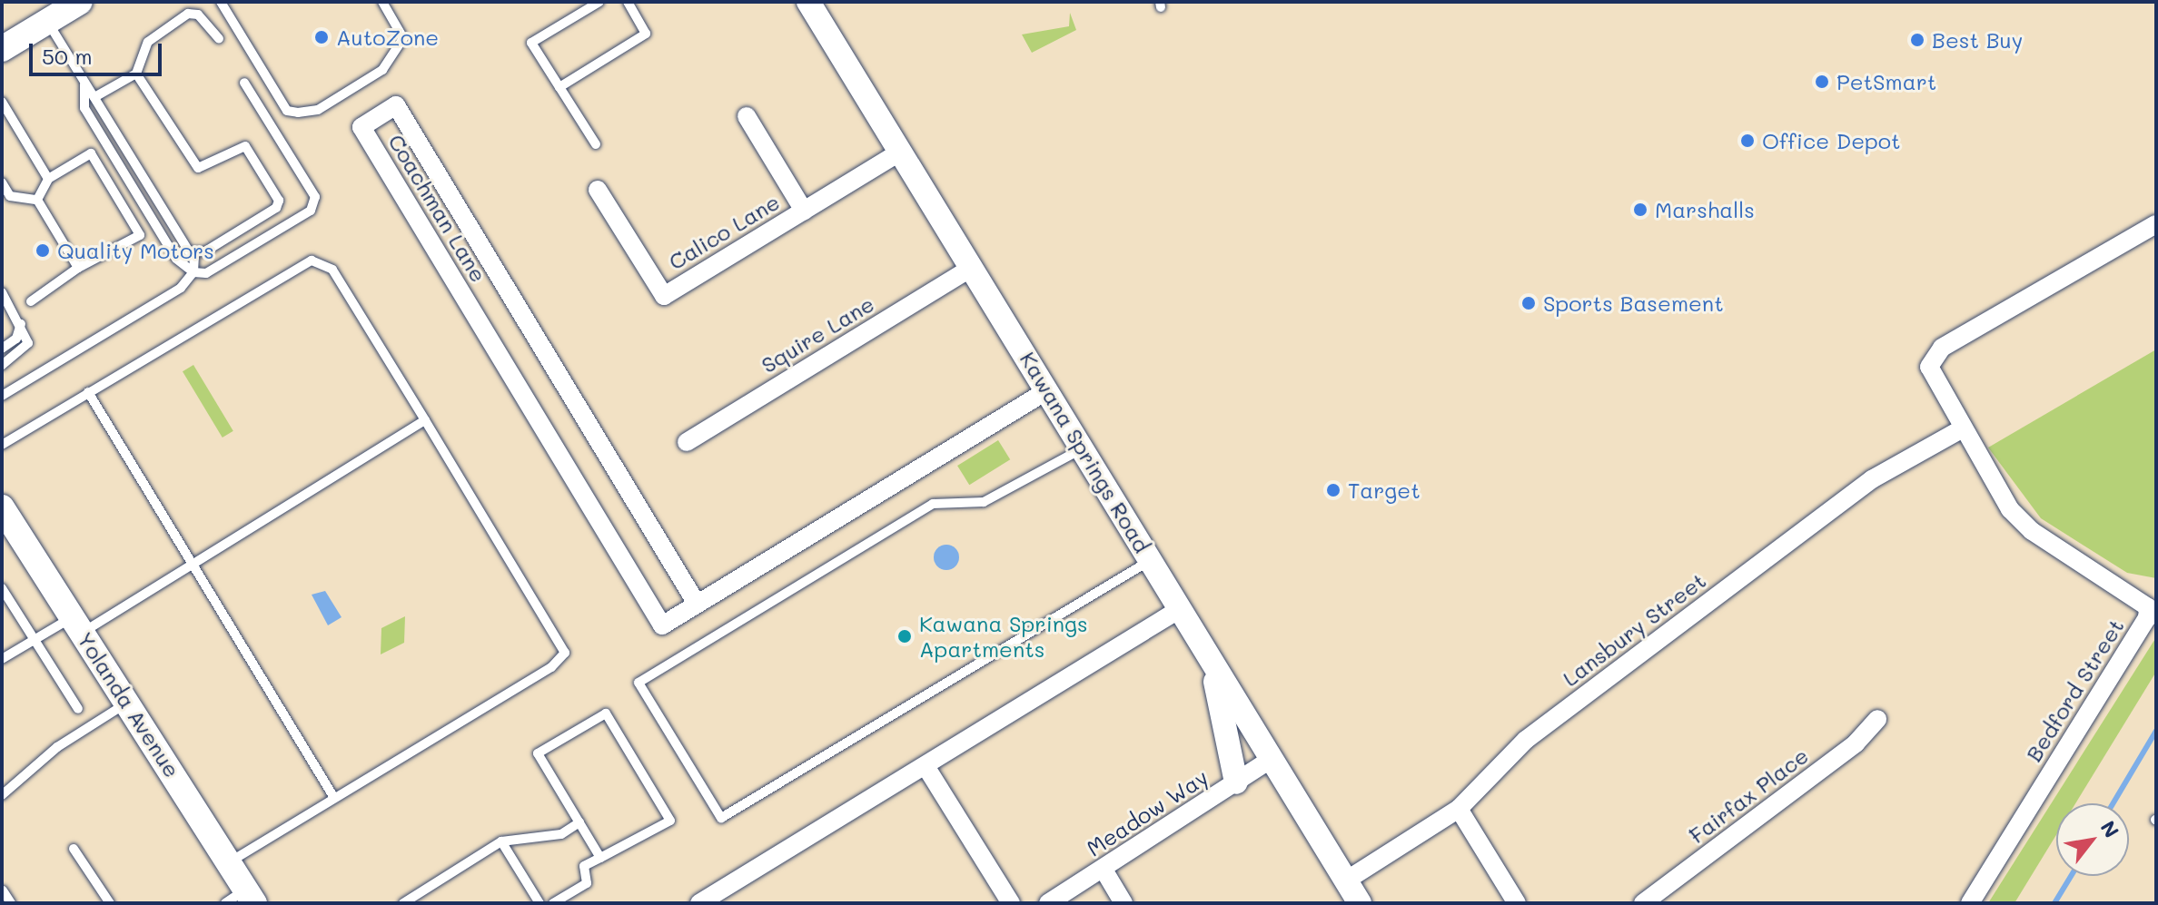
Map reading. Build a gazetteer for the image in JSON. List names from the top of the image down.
{
  "streets": {
    "main road": ["Yolanda Avenue"],
    "street": [
      "Coachman Lane",
      "Calico Lane",
      "Squire Lane",
      "Kawana Springs Road",
      "Lansbury Street",
      "Bedford Street",
      "Fairfax Place",
      "Meadow Way"
    ]
  },
  "crossings": [
    ["Coachman Lane", "Kawana Springs Road"],
    ["Calico Lane", "Kawana Springs Road"],
    ["Squire Lane", "Kawana Springs Road"],
    ["Kawana Springs Road", "Lansbury Street"],
    ["Kawana Springs Road", "Meadow Way"],
    ["Lansbury Street", "Bedford Street"]
  ],
  "places": [
    "AutoZone",
    "Best Buy",
    "PetSmart",
    "Office Depot",
    "Marshalls",
    "Quality Motors",
    "Sports Basement",
    "Target",
    "Kawana Springs Apartments"
  ],
  "scale_bar": "50 m",
  "north": "top right"
}
